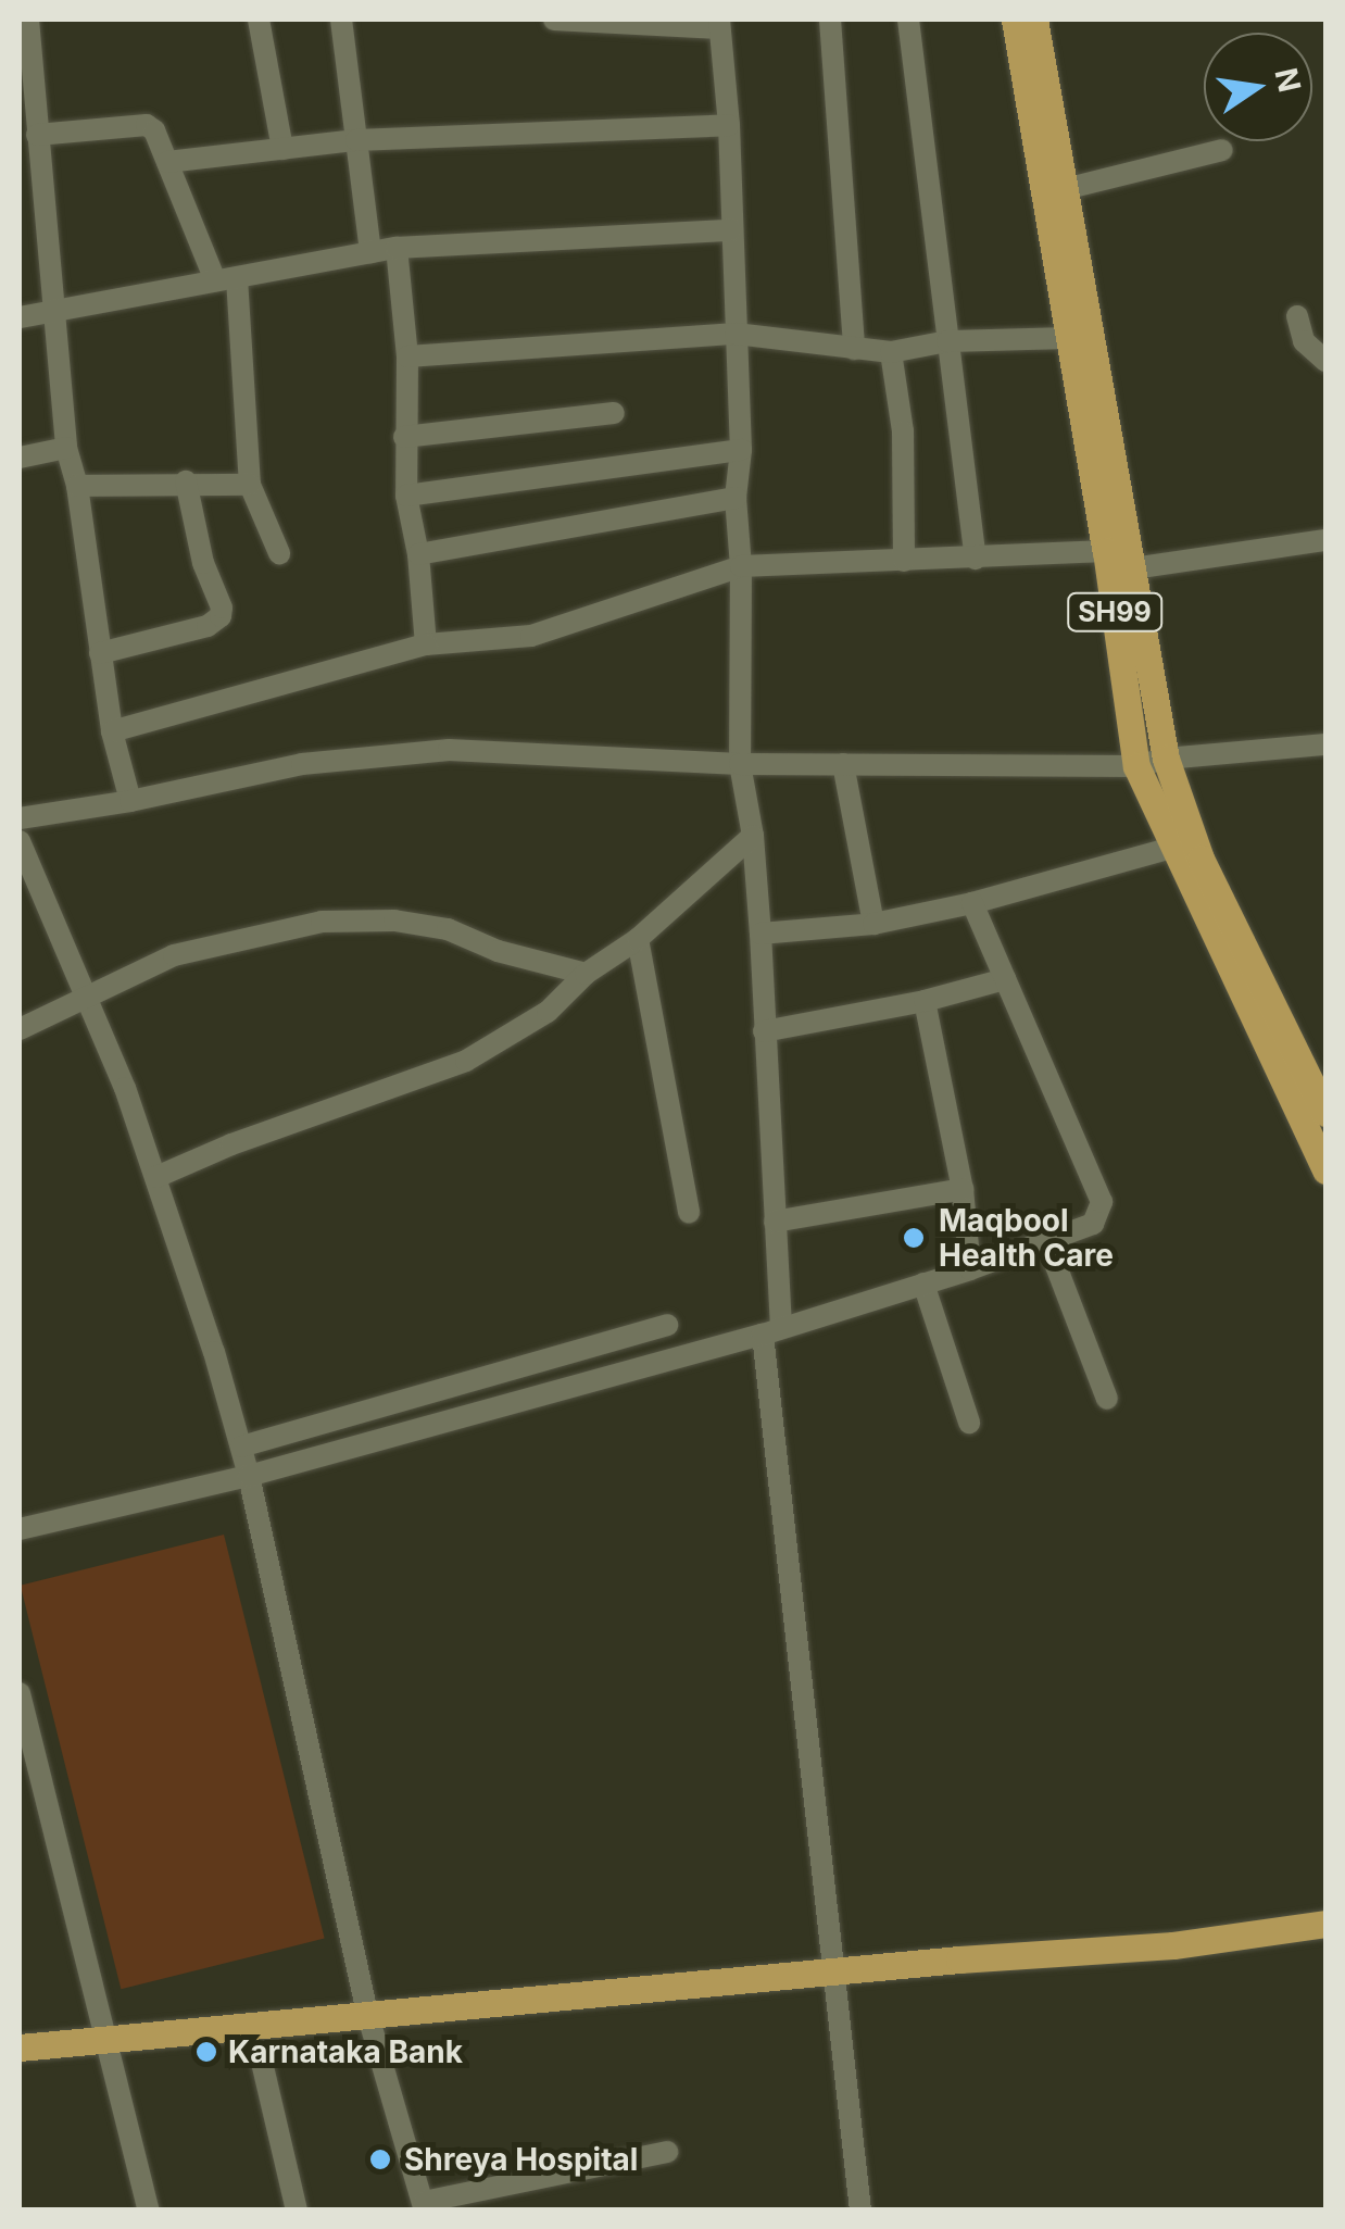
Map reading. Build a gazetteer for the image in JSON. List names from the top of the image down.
{
  "streets": {
    "main road": ["SH99"]
  },
  "places": ["Maqbool Health Care", "Karnataka Bank", "Shreya Hospital"],
  "north": "right"
}
